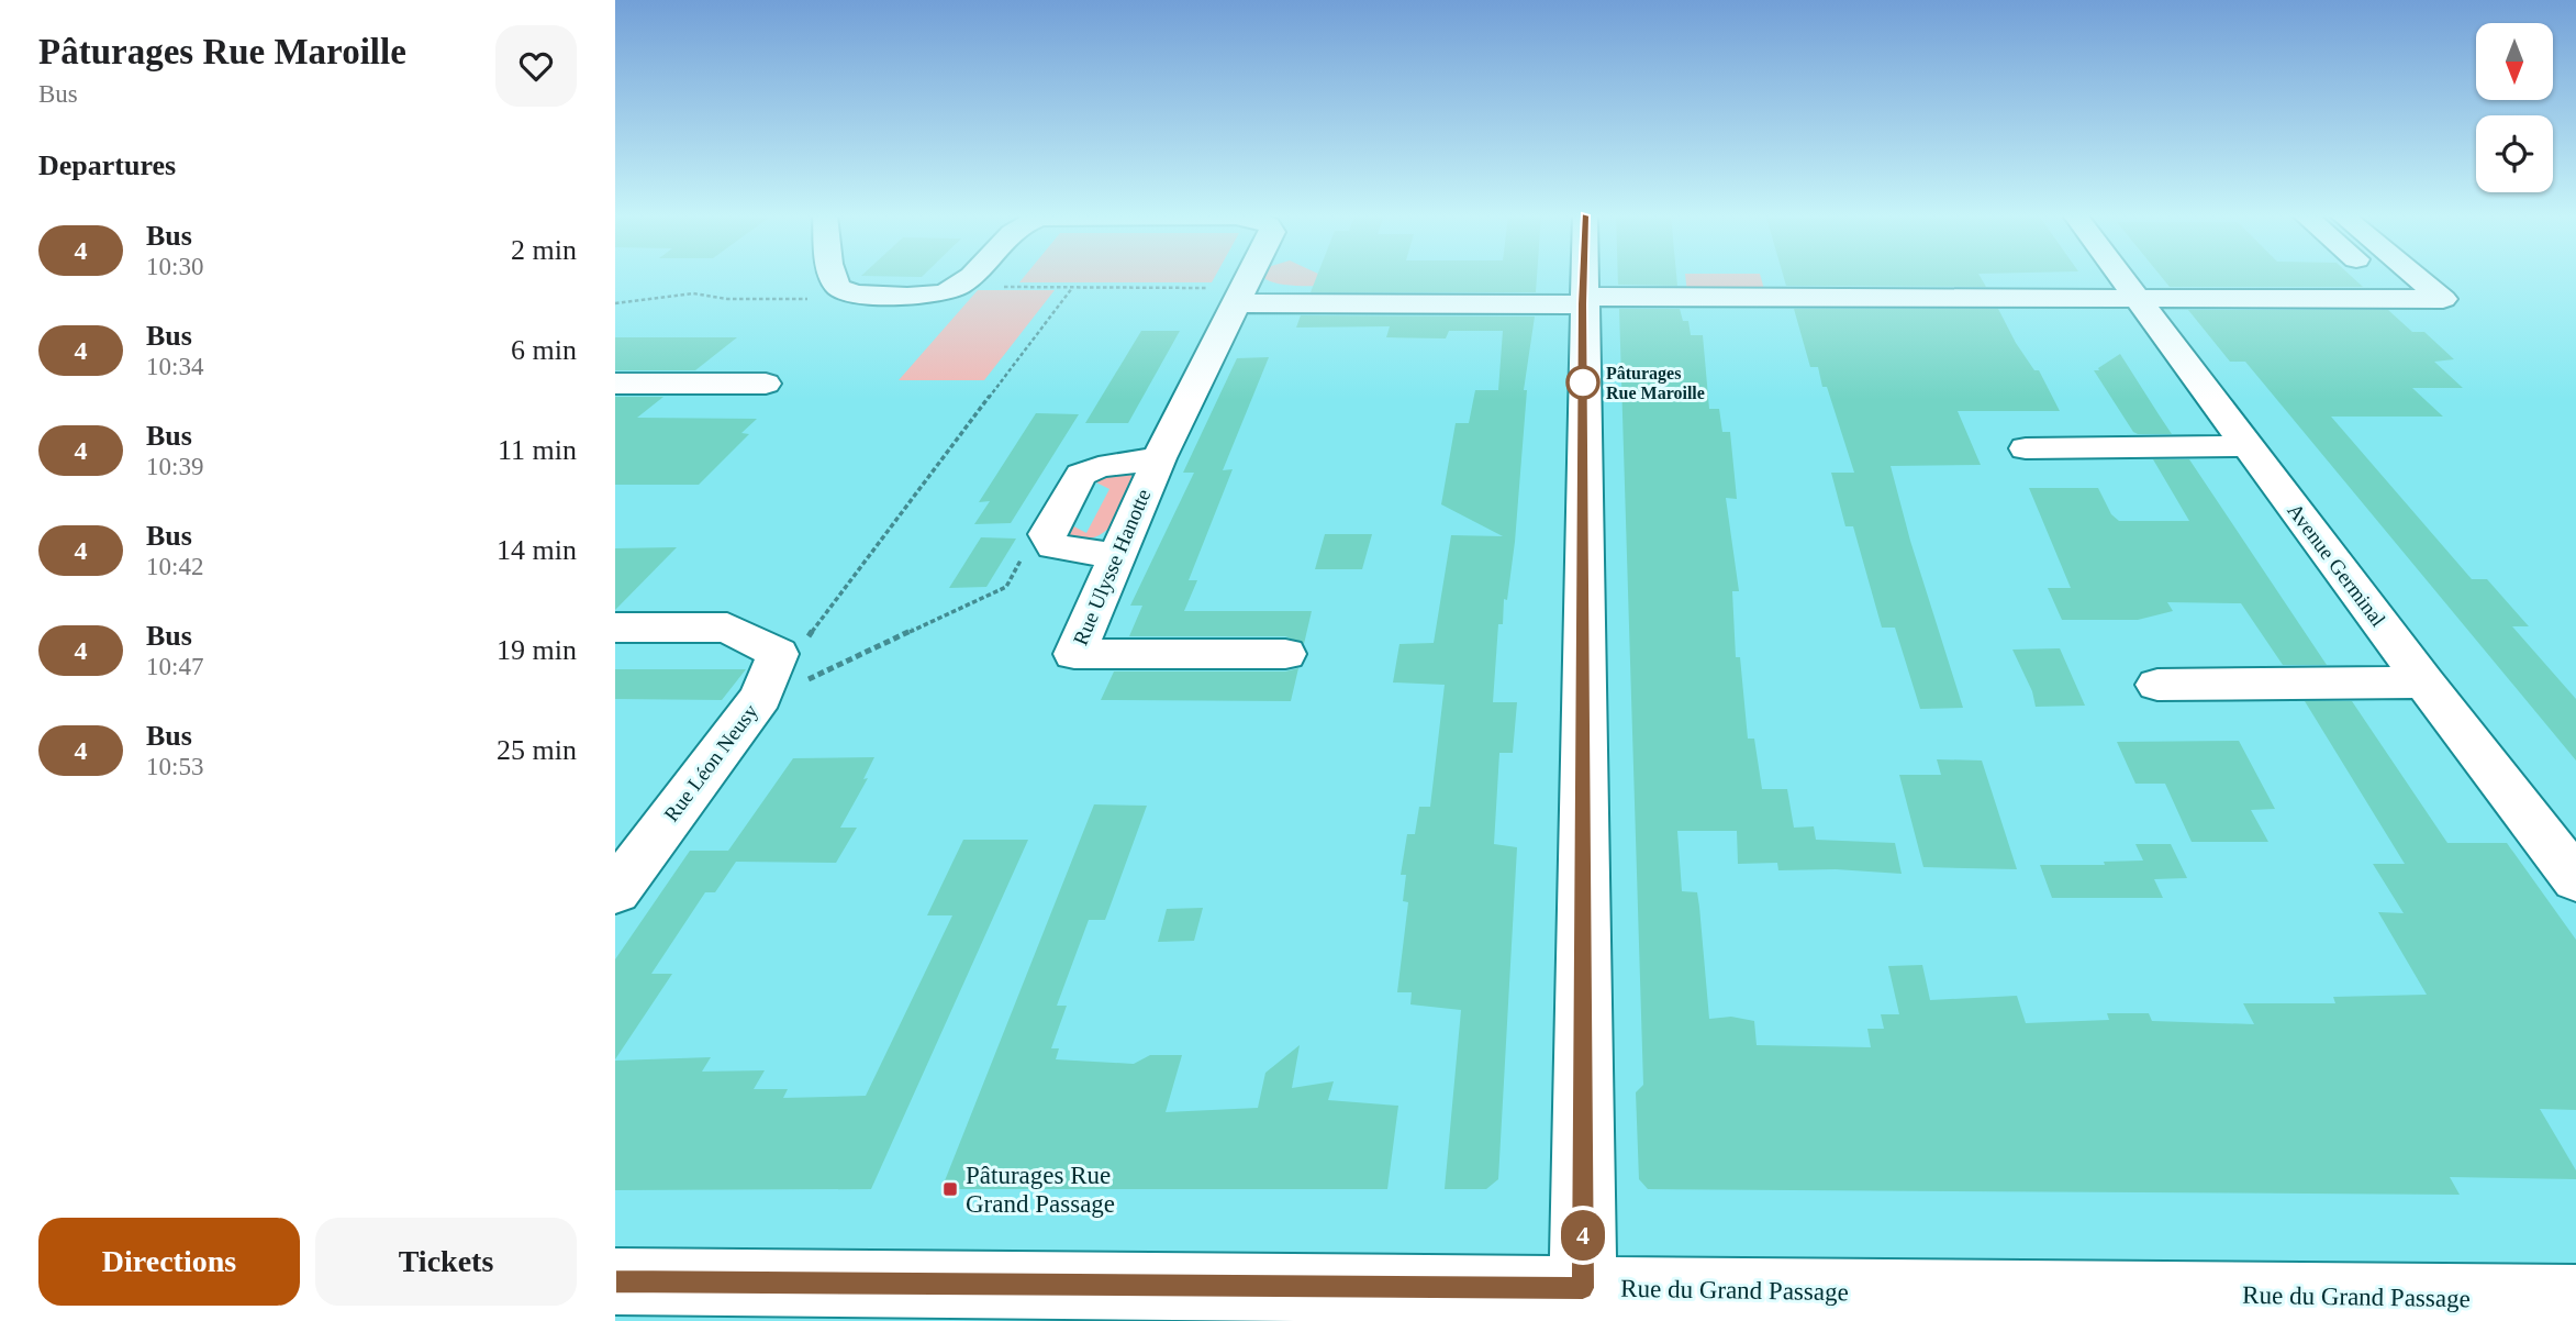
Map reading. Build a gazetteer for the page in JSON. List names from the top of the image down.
{
  "streets": {
    "street": [
      "Avenue Germinal",
      "Rue Ulysse Hanotte",
      "Rue Léon Neusy",
      "Rue du Grand Passage"
    ]
  },
  "places": {
    "other": ["Pâturages Rue Maroille"],
    "transit": ["Pâturages Rue Grand Passage"]
  },
  "lines": ["bus line 4"],
  "north": "bottom",
  "page": {
    "heading": [
      ["Pâturages Rue Maroille", "Bus"],
      "Departures"
    ],
    "on_map": "4",
    "list": [
      {
        "mark": "4",
        "name": "Bus",
        "note": "10:30",
        "value": "2 min"
      },
      {
        "mark": "4",
        "name": "Bus",
        "note": "10:34",
        "value": "6 min"
      },
      {
        "mark": "4",
        "name": "Bus",
        "note": "10:39",
        "value": "11 min"
      },
      {
        "mark": "4",
        "name": "Bus",
        "note": "10:42",
        "value": "14 min"
      },
      {
        "mark": "4",
        "name": "Bus",
        "note": "10:47",
        "value": "19 min"
      },
      {
        "mark": "4",
        "name": "Bus",
        "note": "10:53",
        "value": "25 min"
      }
    ],
    "buttons": ["Directions", "Tickets"]
  }
}
